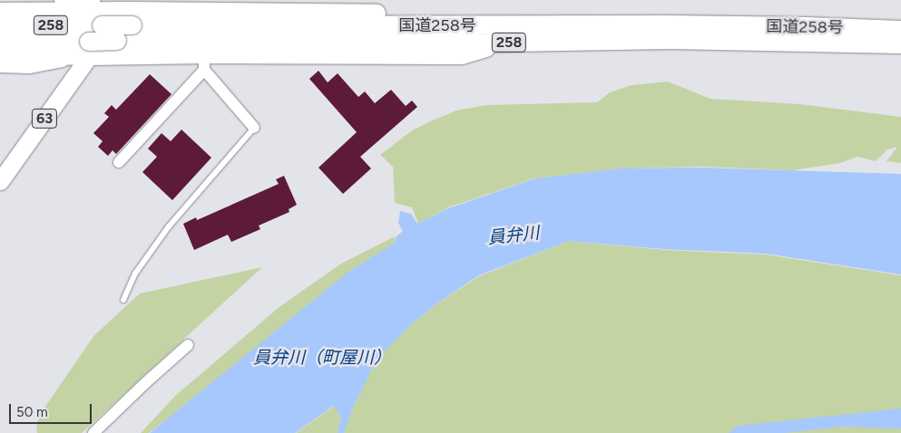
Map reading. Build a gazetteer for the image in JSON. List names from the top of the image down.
{
  "streets": {
    "highway": ["258", "国道258号"],
    "main road": ["63"]
  },
  "crossings": [
    ["国道258号", "63"]
  ],
  "water": ["員弁川", "員弁川（町屋川）"],
  "scale_bar": "50 m"
}
